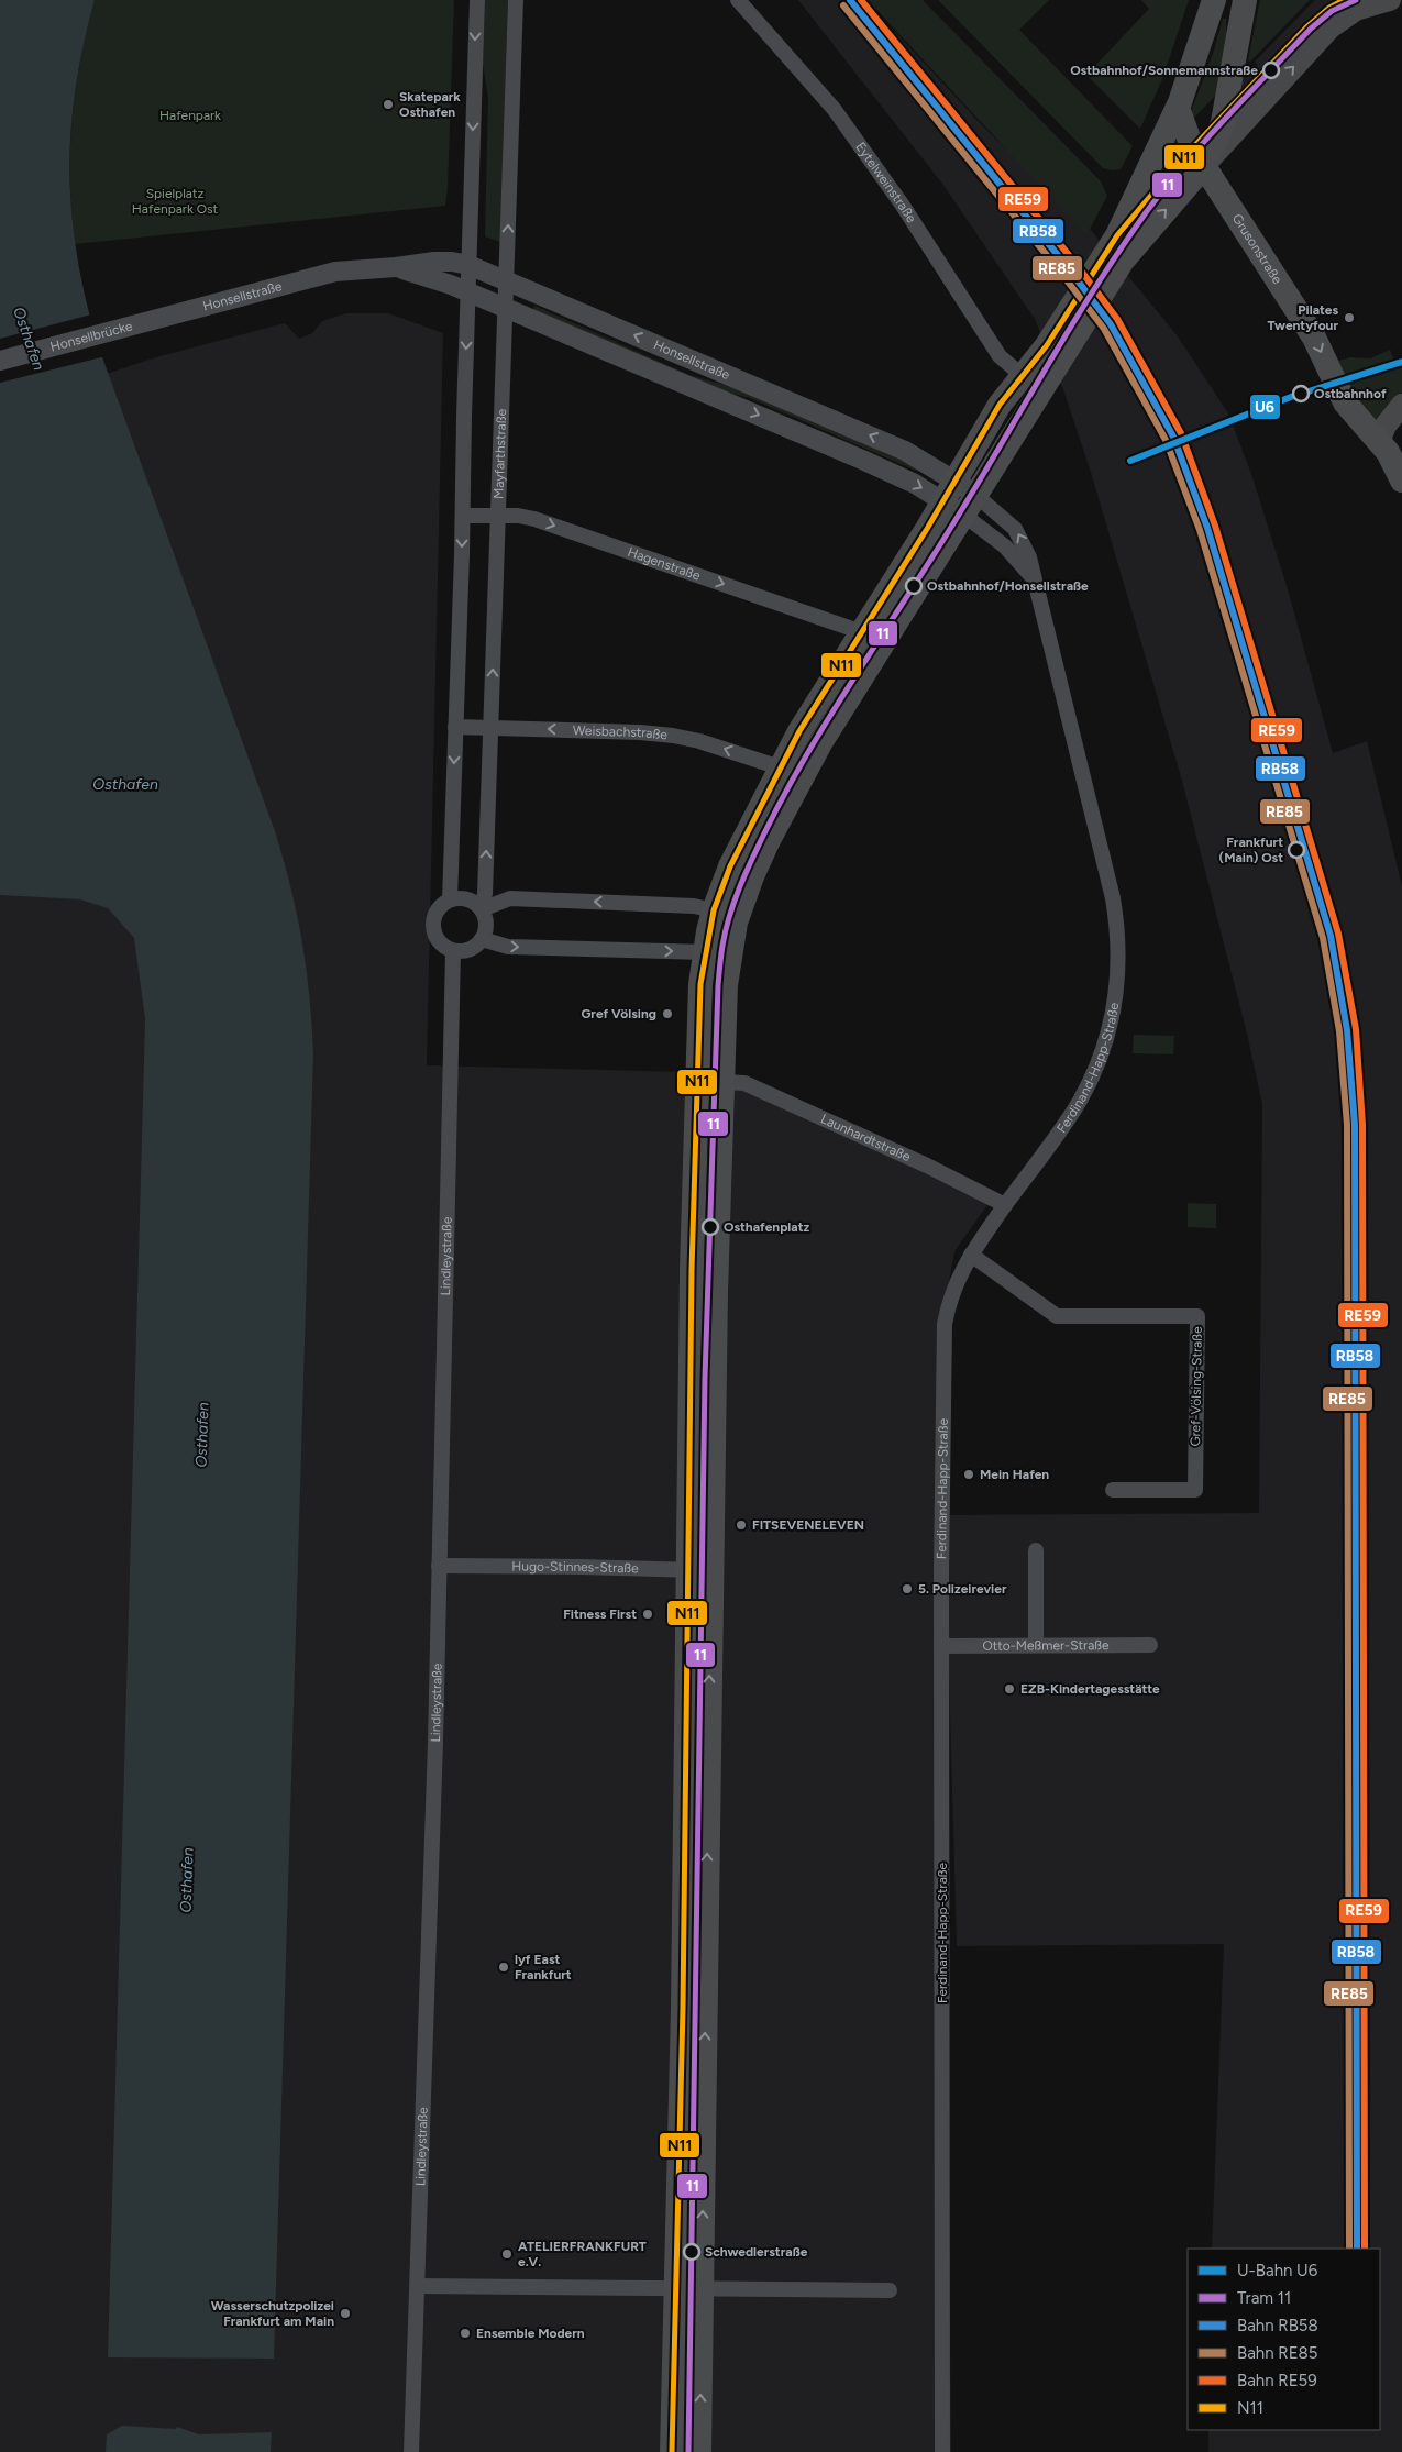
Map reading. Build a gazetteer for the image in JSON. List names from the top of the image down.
{
  "streets": {
    "main road": ["Grusonstraße"],
    "street": [
      "Eytelweinstraße",
      "Honsellstraße",
      "Honsellbrücke",
      "Mayfarthstraße",
      "Hagenstraße",
      "Weisbachstraße",
      "Ferdinand-Happ-Straße",
      "Launhardtstraße",
      "Lindleystraße",
      "Gref-Völsing-Straße",
      "Hugo-Stinnes-Straße",
      "Otto-Meßmer-Straße"
    ]
  },
  "crossings": [
    ["Honsellstraße", "Honsellbrücke"],
    ["Honsellstraße", "Mayfarthstraße"],
    ["Honsellstraße", "Ferdinand-Happ-Straße"],
    ["Mayfarthstraße", "Hagenstraße"],
    ["Mayfarthstraße", "Weisbachstraße"],
    ["Mayfarthstraße", "Lindleystraße"],
    ["Ferdinand-Happ-Straße", "Launhardtstraße"],
    ["Ferdinand-Happ-Straße", "Gref-Völsing-Straße"],
    ["Ferdinand-Happ-Straße", "Otto-Meßmer-Straße"],
    ["Lindleystraße", "Hugo-Stinnes-Straße"]
  ],
  "one_way": ["Grusonstraße", "Hagenstraße", "Weisbachstraße"],
  "water": ["Osthafen"],
  "parks": ["Hafenpark", "Spielplatz Hafenpark Ost"],
  "places": [
    "Ostbahnhof/Sonnemannstraße",
    "Skatepark Osthafen",
    "Pilates Twentyfour",
    "Ostbahnhof",
    "Ostbahnhof/Honsellstraße",
    "Frankfurt (Main) Ost",
    "Gref Völsing",
    "Osthafenplatz",
    "Mein Hafen",
    "FITSEVENELEVEN",
    "5. Polizeirevier",
    "Fitness First",
    "EZB-Kindertagesstätte",
    "lyf East Frankfurt",
    "Schwedlerstraße",
    "ATELIERFRANKFURT e.V.",
    "Wasserschutzpolizei Frankfurt am Main",
    "Ensemble Modern"
  ],
  "lines": [
    "tram line 11",
    "rail line RB58",
    "rail line RE59",
    "transit line N11",
    "rail line RE85",
    "metro line U6"
  ],
  "legend": [
    "U-Bahn U6",
    "Tram 11",
    "Bahn RB58",
    "Bahn RE85",
    "Bahn RE59",
    "N11"
  ]
}
